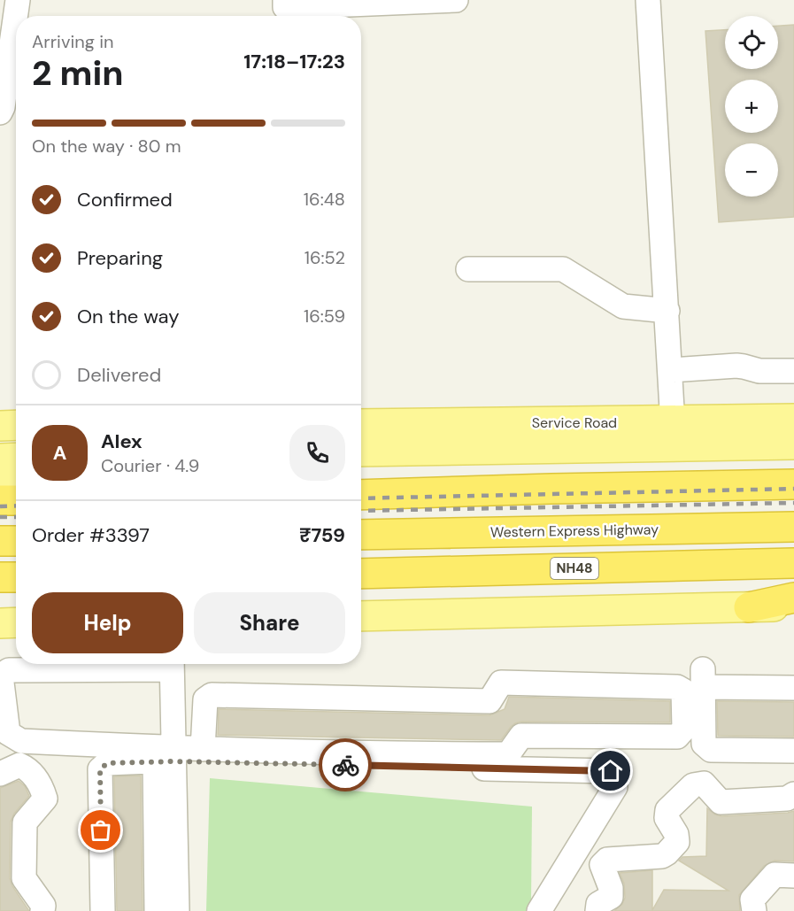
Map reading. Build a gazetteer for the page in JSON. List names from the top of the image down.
{
  "streets": {
    "highway": ["Western Express Highway", "NH48"],
    "main road": ["Service Road"]
  },
  "page": {
    "map_buttons": ["+", "−"],
    "heading": ["2 min", "Arriving in", "17:18–17:23"],
    "panel": [
      "Alex",
      "Courier · 4.9",
      "Order #3397",
      "₹759"
    ],
    "bar": "On the way · 80 m",
    "list": [
      ["Confirmed", "16:48"],
      ["Preparing", "16:52"],
      ["On the way", "16:59"],
      "Delivered"
    ],
    "round": "A",
    "buttons": ["Help", "Share"]
  }
}
